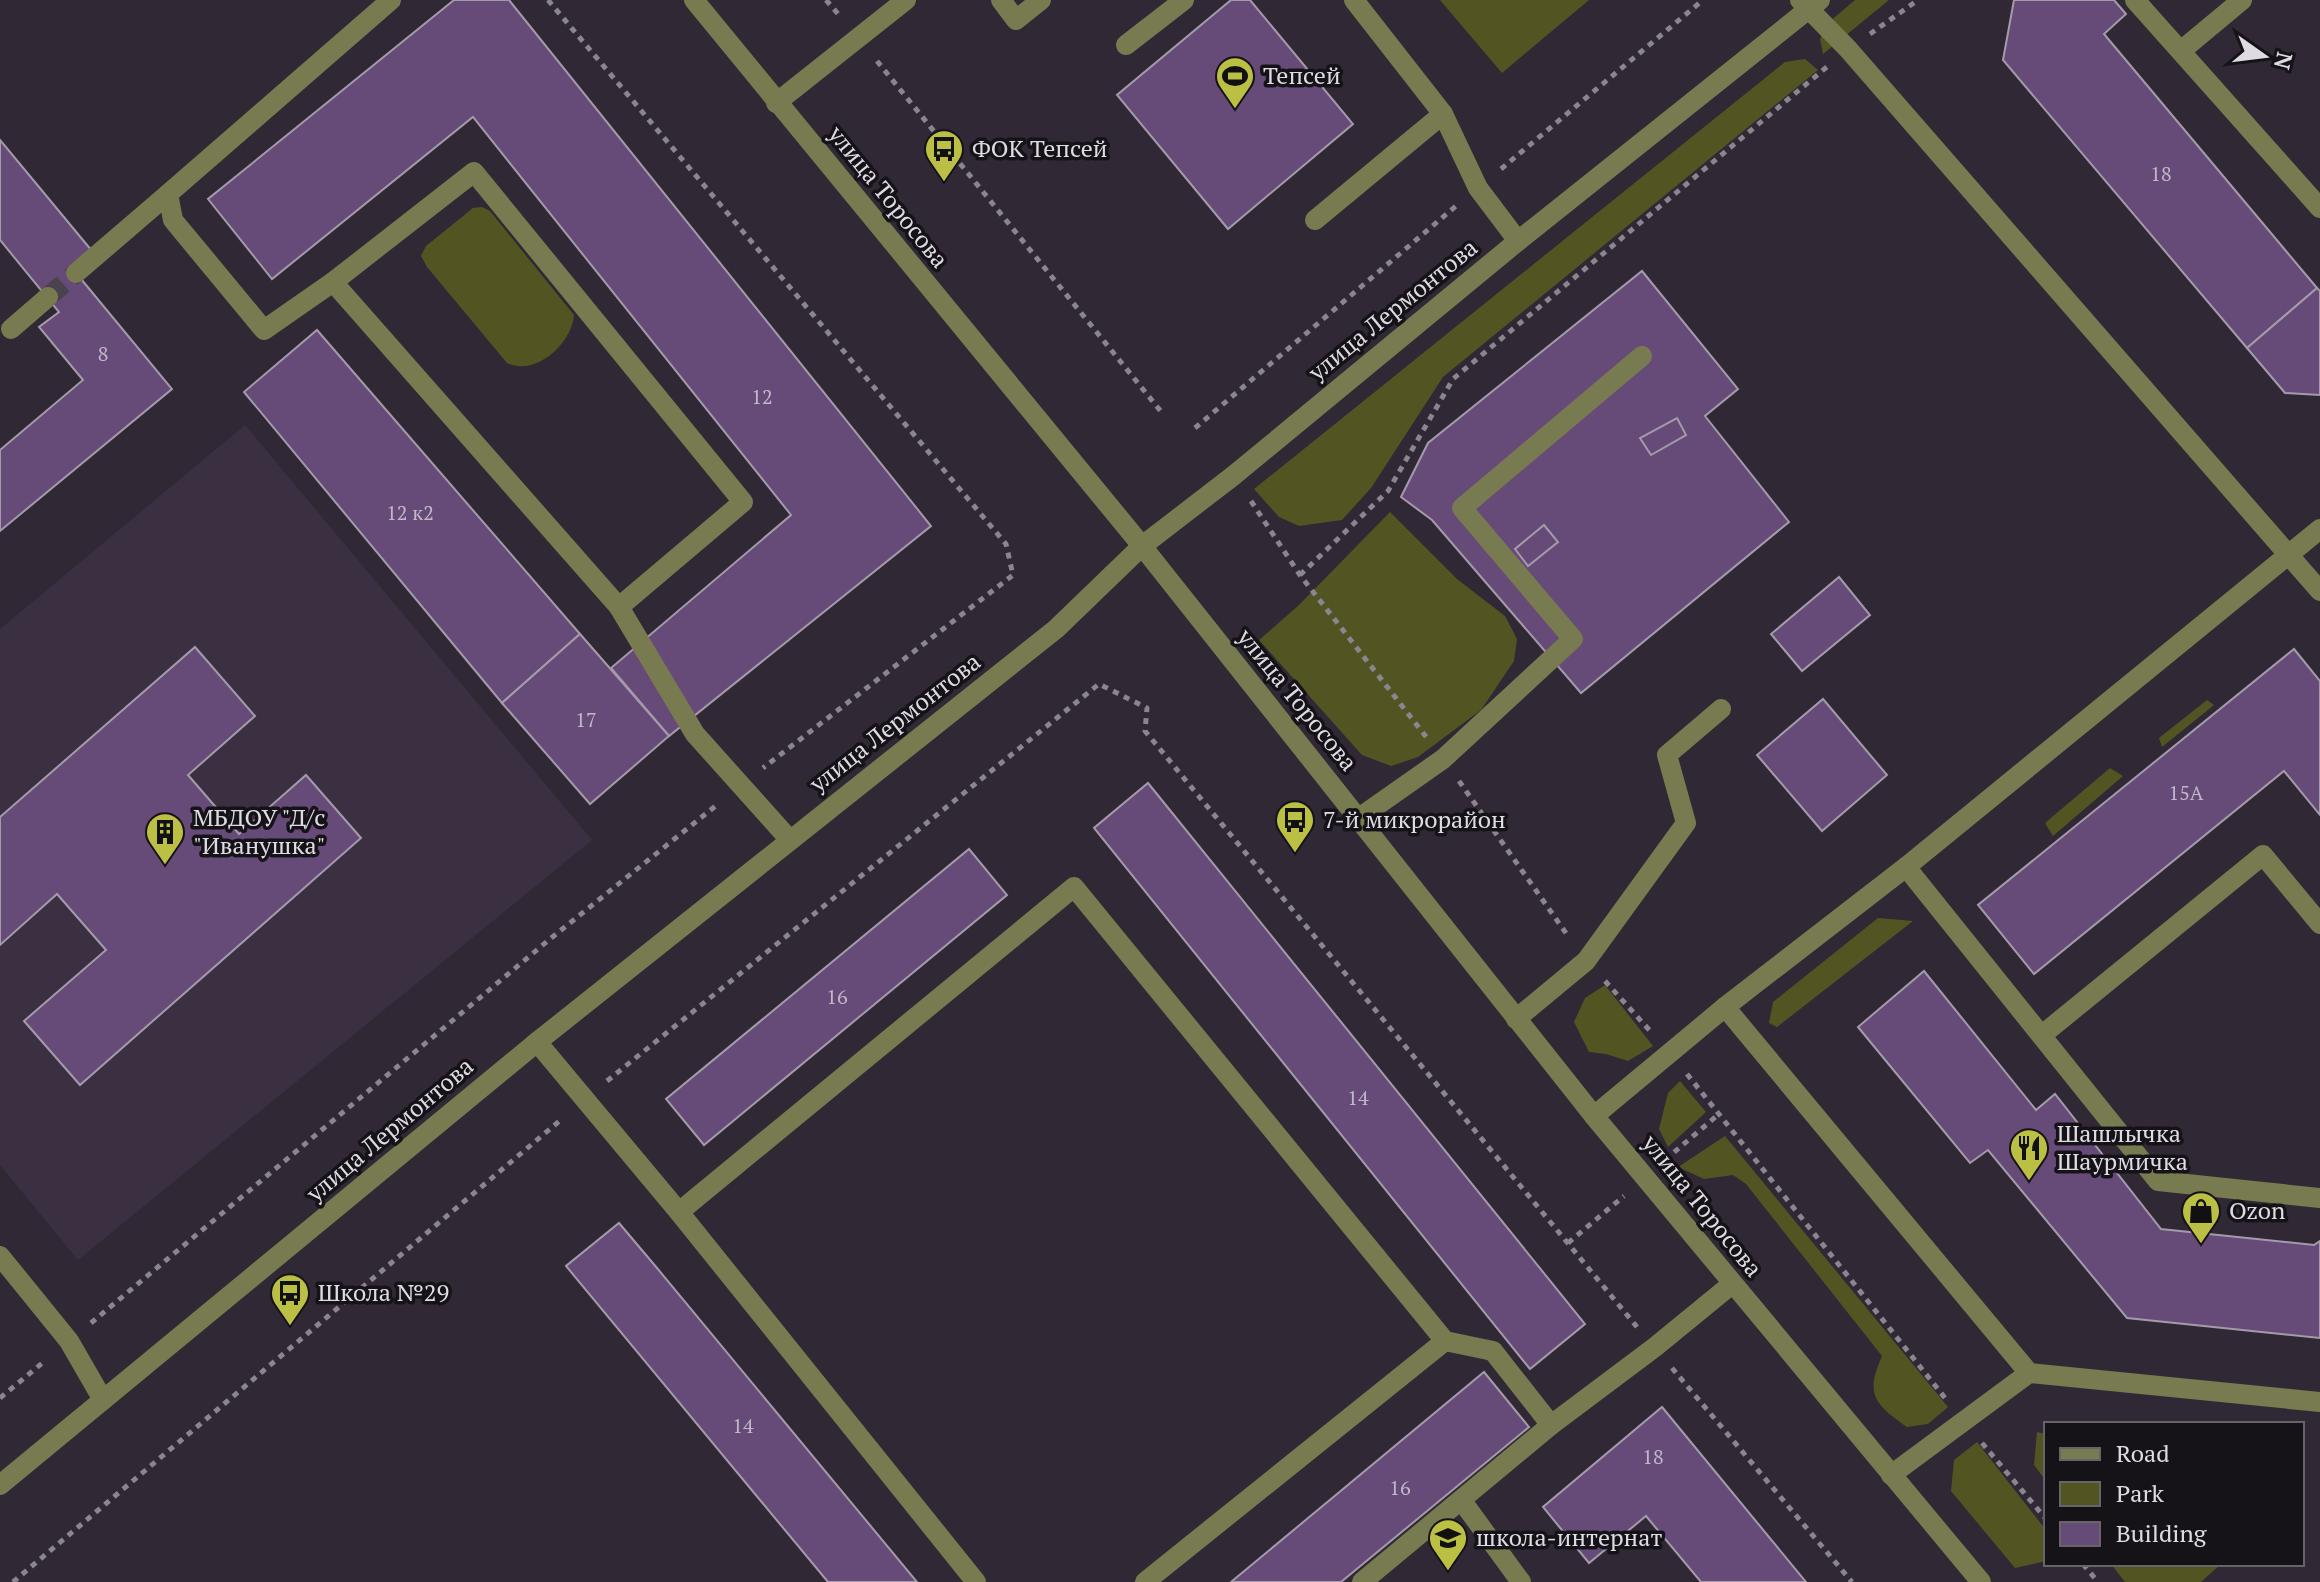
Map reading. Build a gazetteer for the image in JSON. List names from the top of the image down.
{
  "streets": {
    "street": ["улица Торосова", "улица Лермонтова"]
  },
  "crossings": [
    ["улица Торосова", "улица Лермонтова"]
  ],
  "places": {
    "sports": ["Тепсей"],
    "bus stop": ["ФОК Тепсей", "7-й микрорайон", "Школа №29"],
    "building": ["МБДОУ \"Д/с \"Иванушка\""],
    "restaurant": ["Шашлычка Шаурмичка"],
    "shop": ["Ozon"],
    "school or university": ["школа-интернат"]
  },
  "house_numbers": [
    "18",
    "8",
    "12",
    "12 к2",
    "17",
    "15А",
    "16",
    "14",
    "14",
    "18",
    "16"
  ],
  "legend": ["Road", "Park", "Building"],
  "north": "right"
}
